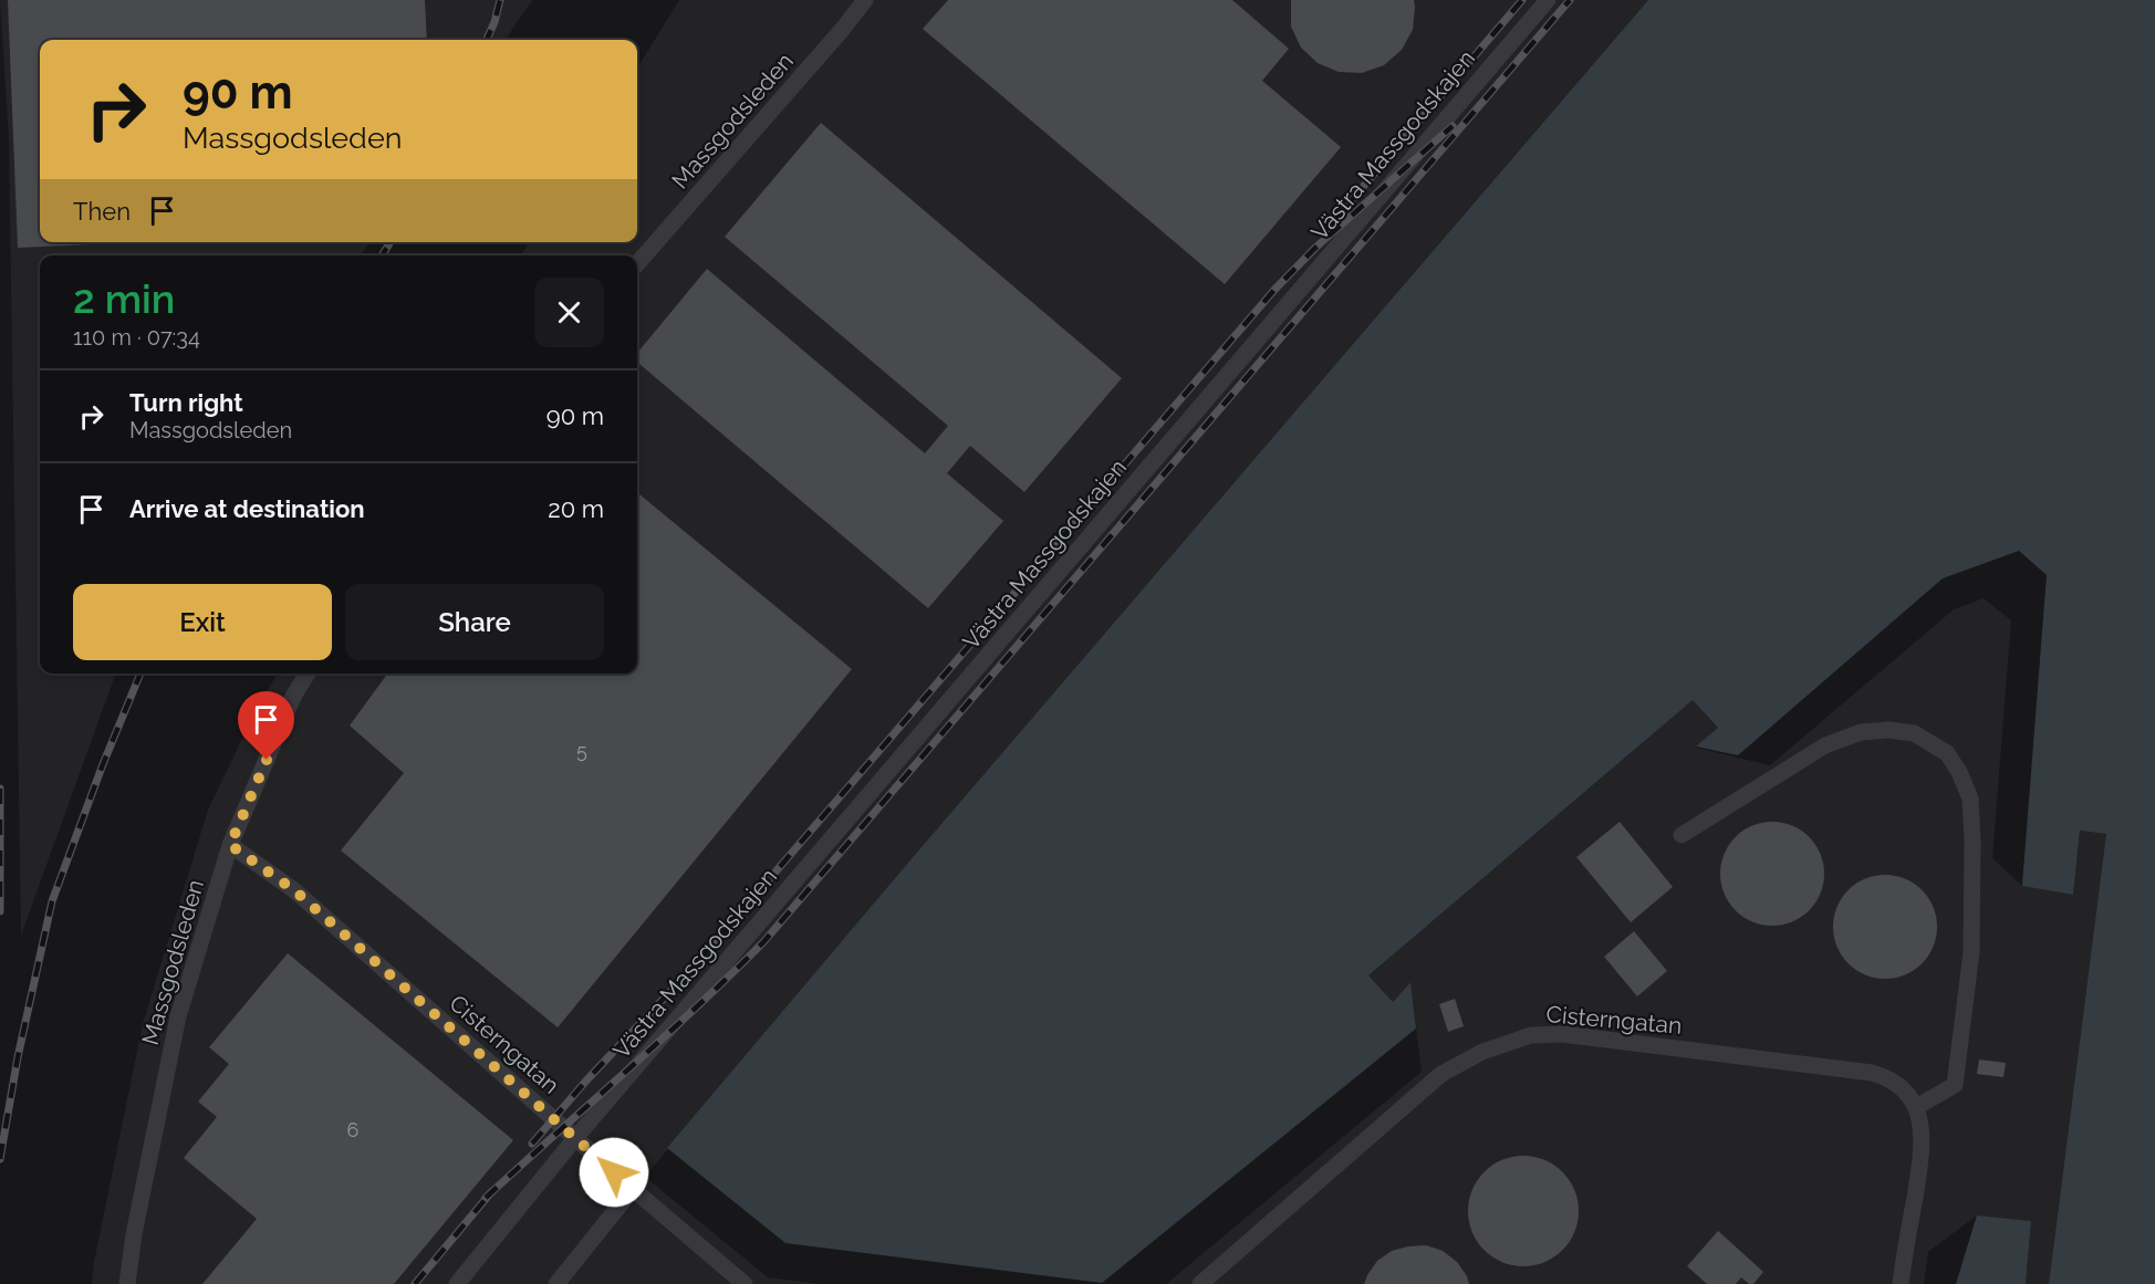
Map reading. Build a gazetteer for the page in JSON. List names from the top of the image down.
{
  "streets": {
    "lane": ["Massgodsleden", "Västra Massgodskajen", "Cisterngatan"]
  },
  "crossings": [
    ["Massgodsleden", "Cisterngatan"],
    ["Västra Massgodskajen", "Cisterngatan"]
  ],
  "house_numbers": ["5", "6"],
  "page": {
    "turn": ["90 m", "Massgodsleden"],
    "then": "Then",
    "heading": ["2 min", "110 m · 07:34"],
    "list": [
      {
        "name": "Turn right",
        "note": "Massgodsleden",
        "value": "90 m"
      },
      {
        "name": "Arrive at destination",
        "value": "20 m"
      }
    ],
    "buttons": ["Exit", "Share"]
  }
}
